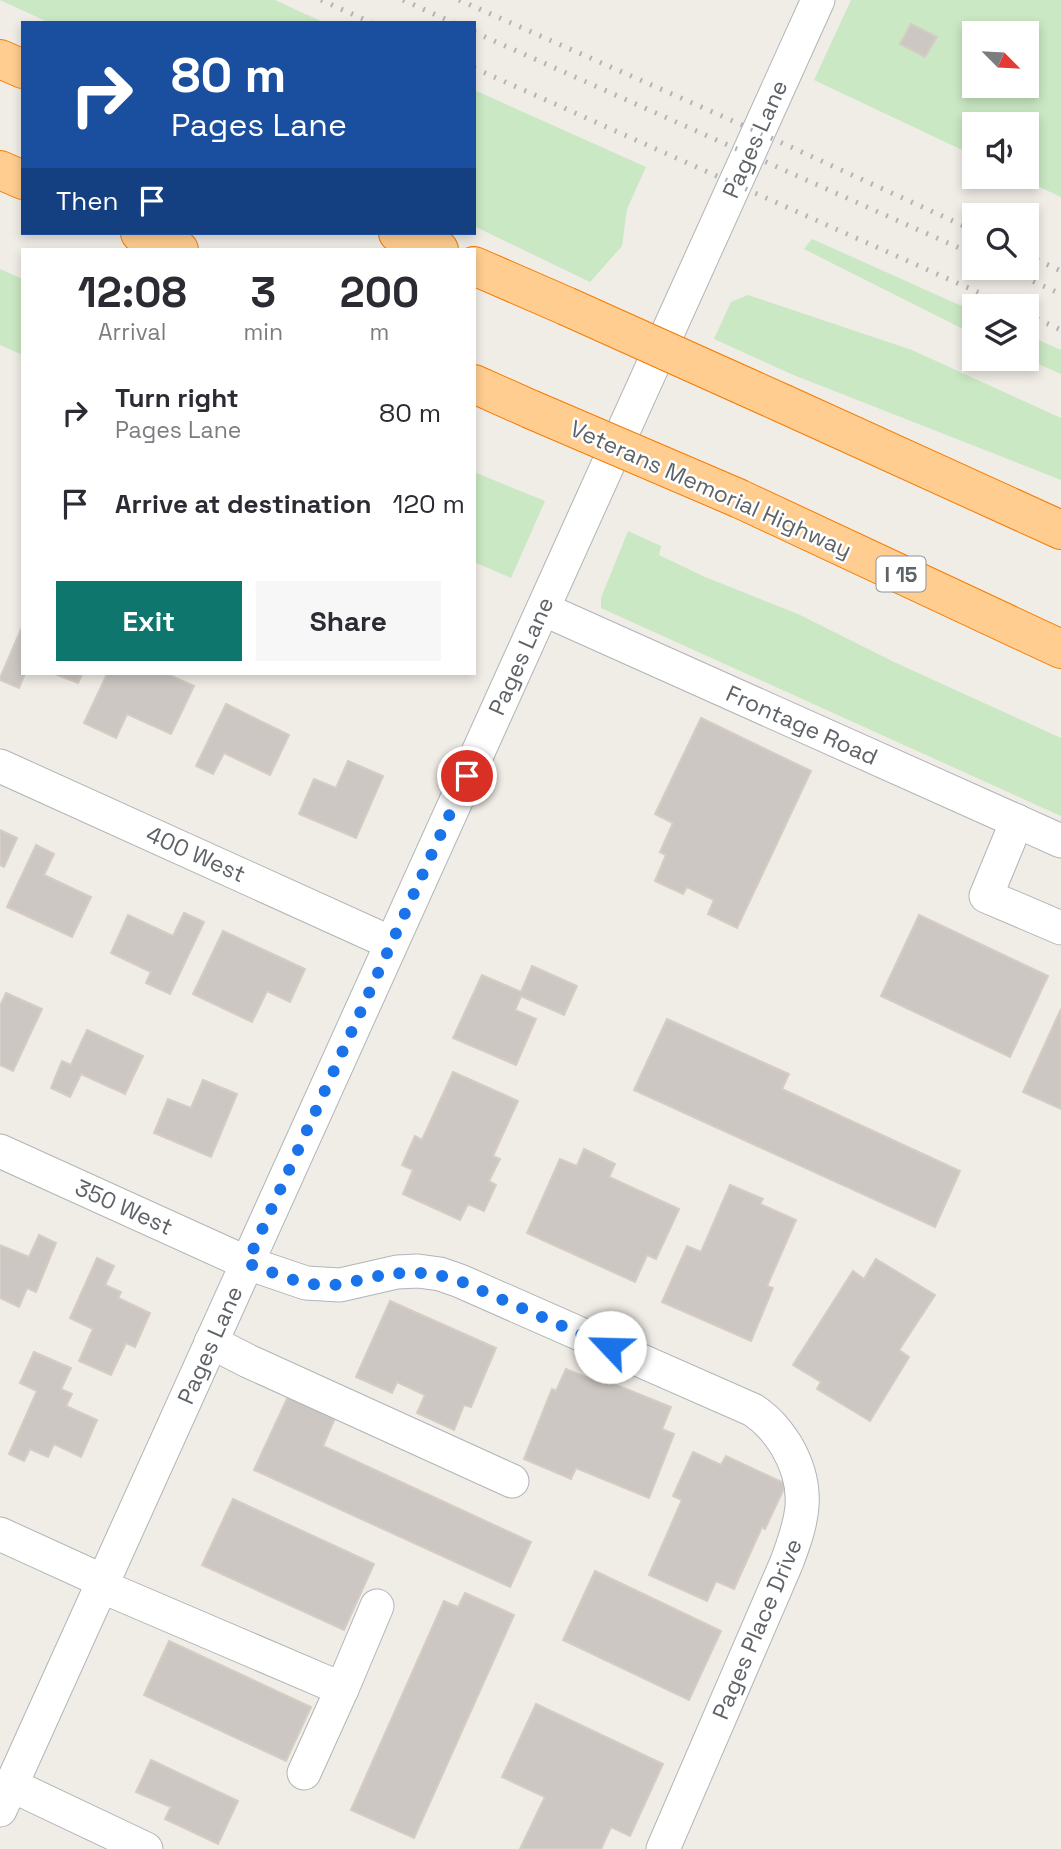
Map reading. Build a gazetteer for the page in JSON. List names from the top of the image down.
{
  "streets": {
    "highway": ["Veterans Memorial Highway", "I 15"],
    "street": [
      "Pages Lane",
      "Frontage Road",
      "400 West",
      "350 West",
      "Pages Place Drive"
    ]
  },
  "crossings": [
    ["Pages Lane", "Frontage Road"],
    ["Pages Lane", "400 West"],
    ["Pages Lane", "350 West"],
    ["Pages Lane", "Pages Place Drive"],
    ["350 West", "Pages Place Drive"]
  ],
  "north": "bottom right",
  "page": {
    "turn": ["80 m", "Pages Lane"],
    "then": "Then",
    "eta": [
      "12:08",
      "Arrival",
      "3",
      "min",
      "200",
      "m"
    ],
    "list": [
      {
        "name": "Turn right",
        "note": "Pages Lane",
        "value": "80 m"
      },
      {
        "name": "Arrive at destination",
        "value": "120 m"
      }
    ],
    "buttons": ["Exit", "Share"]
  }
}
